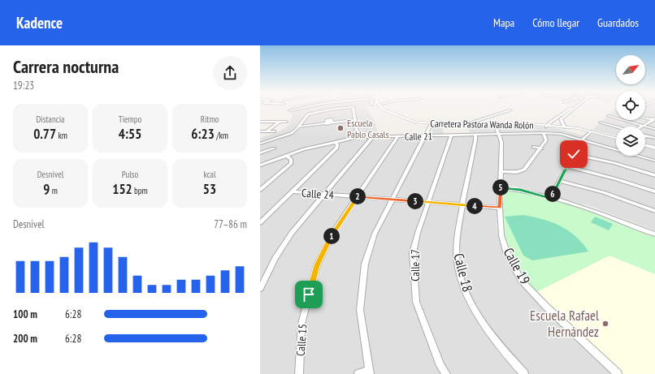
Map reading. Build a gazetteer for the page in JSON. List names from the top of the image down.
{
  "streets": {
    "street": [
      "Carretera Pastora Wanda Rolón",
      "Calle 21",
      "Calle 24",
      "Calle 17",
      "Calle 19",
      "Calle 18",
      "Calle 15"
    ]
  },
  "crossings": [
    ["Carretera Pastora Wanda Rolón", "Calle 19"],
    ["Calle 21", "Calle 17"],
    ["Calle 21", "Calle 19"],
    ["Calle 21", "Calle 18"],
    ["Calle 21", "Calle 15"],
    ["Calle 24", "Calle 17"],
    ["Calle 24", "Calle 19"],
    ["Calle 24", "Calle 18"],
    ["Calle 24", "Calle 15"]
  ],
  "places": ["Escuela Pablo Casals", "Escuela Rafael Hernández"],
  "north": "top right",
  "page": {
    "header": "Kadence",
    "nav": ["Mapa", "Cómo llegar", "Guardados"],
    "heading": ["Carrera nocturna", "19:23"],
    "stats": [
      ["Distancia", "0.77 km"],
      ["Tiempo", "4:55"],
      ["Ritmo", "6:23 /km"],
      ["Desnivel", "9 m"],
      ["Pulso", "152 bpm"],
      ["kcal", "53"]
    ],
    "pins": [
      "5",
      "6",
      "2",
      "3",
      "4",
      "1"
    ],
    "chart": ["Desnivel", "77–86 m"],
    "list": [
      {
        "name": "100 m",
        "note": "6:28"
      },
      {
        "name": "200 m",
        "note": "6:28"
      }
    ]
  }
}
